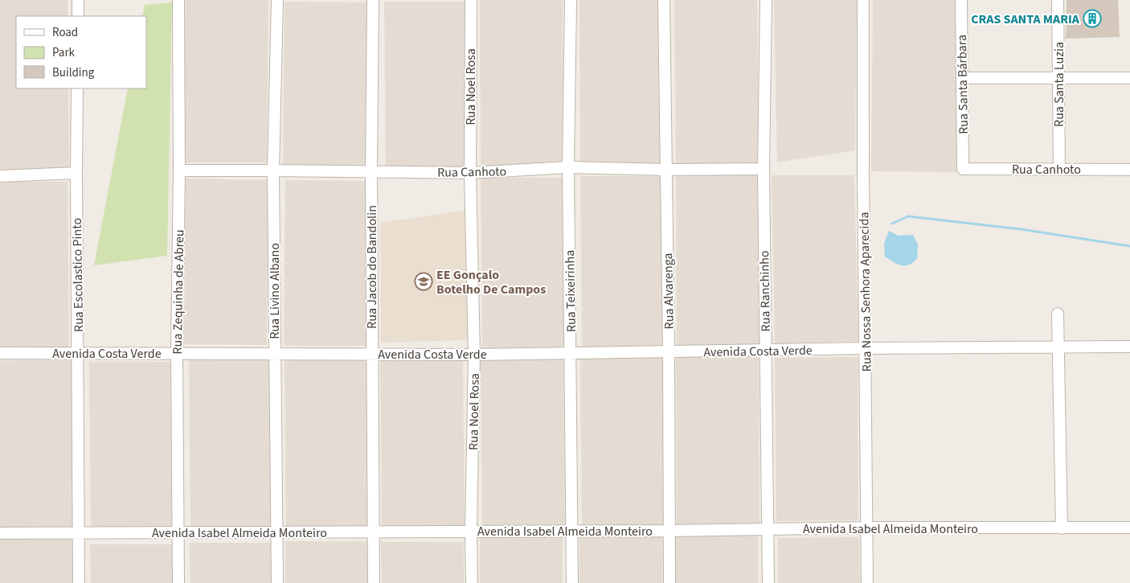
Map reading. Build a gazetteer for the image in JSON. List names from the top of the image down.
{
  "streets": {
    "street": [
      "Rua Santa Bárbara",
      "Rua Santa Luzia",
      "Rua Noel Rosa",
      "Rua Canhoto",
      "Rua Jacob do Bandolin",
      "Rua Escolastico Pinto",
      "Rua Livino Albano",
      "Rua Teixeirinha",
      "Rua Alvarenga",
      "Rua Ranchinho",
      "Rua Zequinha de Abreu",
      "Rua Nossa Senhora Aparecida",
      "Avenida Costa Verde",
      "Avenida Isabel Almeida Monteiro"
    ]
  },
  "crossings": [
    ["Rua Santa Bárbara", "Rua Canhoto"],
    ["Rua Santa Luzia", "Rua Canhoto"],
    ["Rua Noel Rosa", "Rua Canhoto"],
    ["Rua Noel Rosa", "Avenida Costa Verde"],
    ["Rua Noel Rosa", "Avenida Isabel Almeida Monteiro"],
    ["Rua Canhoto", "Rua Jacob do Bandolin"],
    ["Rua Canhoto", "Rua Livino Albano"],
    ["Rua Canhoto", "Rua Teixeirinha"],
    ["Rua Canhoto", "Rua Alvarenga"],
    ["Rua Canhoto", "Rua Ranchinho"],
    ["Rua Canhoto", "Rua Zequinha de Abreu"],
    ["Rua Jacob do Bandolin", "Avenida Costa Verde"],
    ["Rua Jacob do Bandolin", "Avenida Isabel Almeida Monteiro"],
    ["Rua Escolastico Pinto", "Avenida Costa Verde"],
    ["Rua Escolastico Pinto", "Avenida Isabel Almeida Monteiro"],
    ["Rua Livino Albano", "Avenida Costa Verde"],
    ["Rua Livino Albano", "Avenida Isabel Almeida Monteiro"],
    ["Rua Teixeirinha", "Avenida Costa Verde"],
    ["Rua Teixeirinha", "Avenida Isabel Almeida Monteiro"],
    ["Rua Alvarenga", "Avenida Costa Verde"],
    ["Rua Alvarenga", "Avenida Isabel Almeida Monteiro"],
    ["Rua Ranchinho", "Avenida Costa Verde"],
    ["Rua Ranchinho", "Avenida Isabel Almeida Monteiro"],
    ["Rua Zequinha de Abreu", "Avenida Costa Verde"],
    ["Rua Zequinha de Abreu", "Avenida Isabel Almeida Monteiro"],
    ["Rua Nossa Senhora Aparecida", "Avenida Costa Verde"],
    ["Rua Nossa Senhora Aparecida", "Avenida Isabel Almeida Monteiro"]
  ],
  "places": {
    "building": ["CRAS SANTA MARIA"],
    "school or university": ["EE Gonçalo Botelho De Campos"]
  },
  "legend": ["Road", "Park", "Building"]
}
